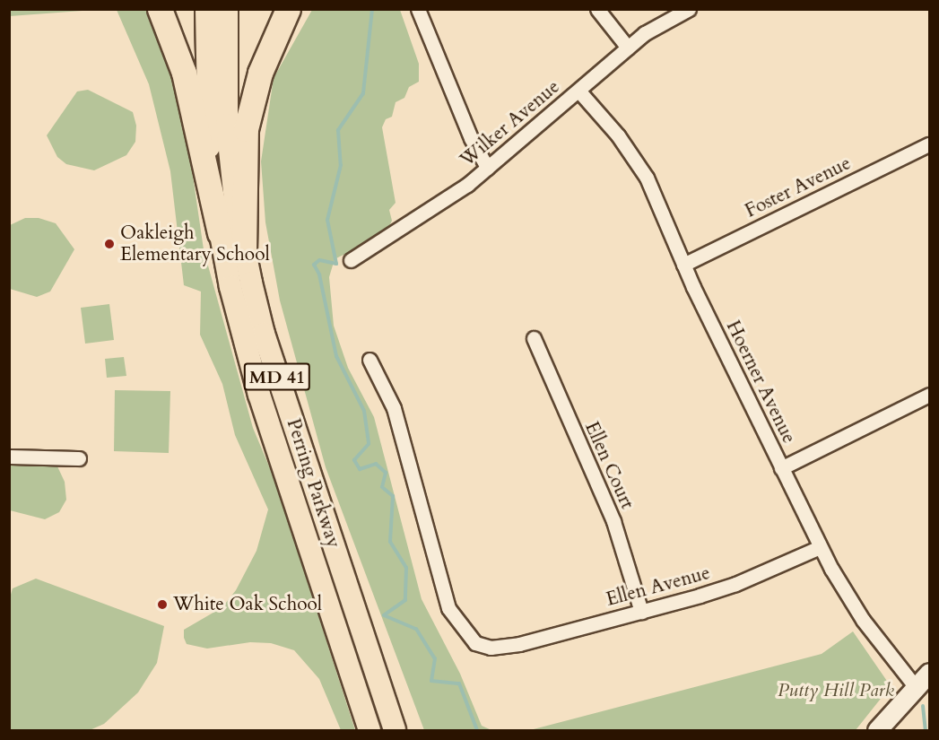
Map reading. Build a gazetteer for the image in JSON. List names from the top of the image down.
{
  "streets": {
    "main road": ["MD 41", "Perring Parkway"],
    "street": [
      "Wilker Avenue",
      "Foster Avenue",
      "Hoerner Avenue",
      "Ellen Court",
      "Ellen Avenue"
    ]
  },
  "crossings": [
    ["Wilker Avenue", "Hoerner Avenue"],
    ["Foster Avenue", "Hoerner Avenue"],
    ["Hoerner Avenue", "Ellen Avenue"],
    ["Ellen Court", "Ellen Avenue"]
  ],
  "parks": ["Putty Hill Park"],
  "places": ["Oakleigh Elementary School", "White Oak School"]
}
